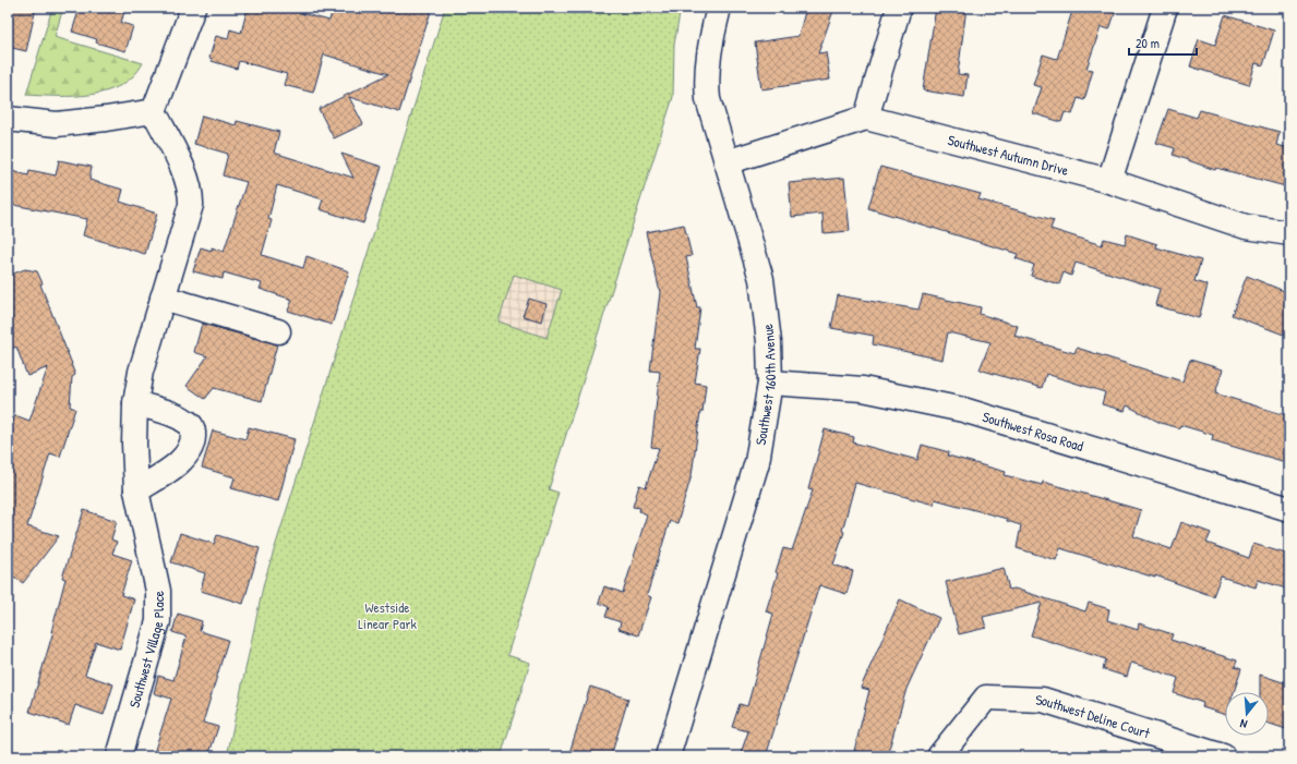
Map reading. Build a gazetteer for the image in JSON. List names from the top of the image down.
{
  "streets": {
    "street": [
      "Southwest Autumn Drive",
      "Southwest 160th Avenue",
      "Southwest Rosa Road",
      "Southwest Village Place",
      "Southwest Deline Court"
    ]
  },
  "crossings": [
    ["Southwest 160th Avenue", "Southwest Rosa Road"]
  ],
  "parks": ["Westside Linear Park"],
  "scale_bar": "20 m",
  "north": "bottom"
}
